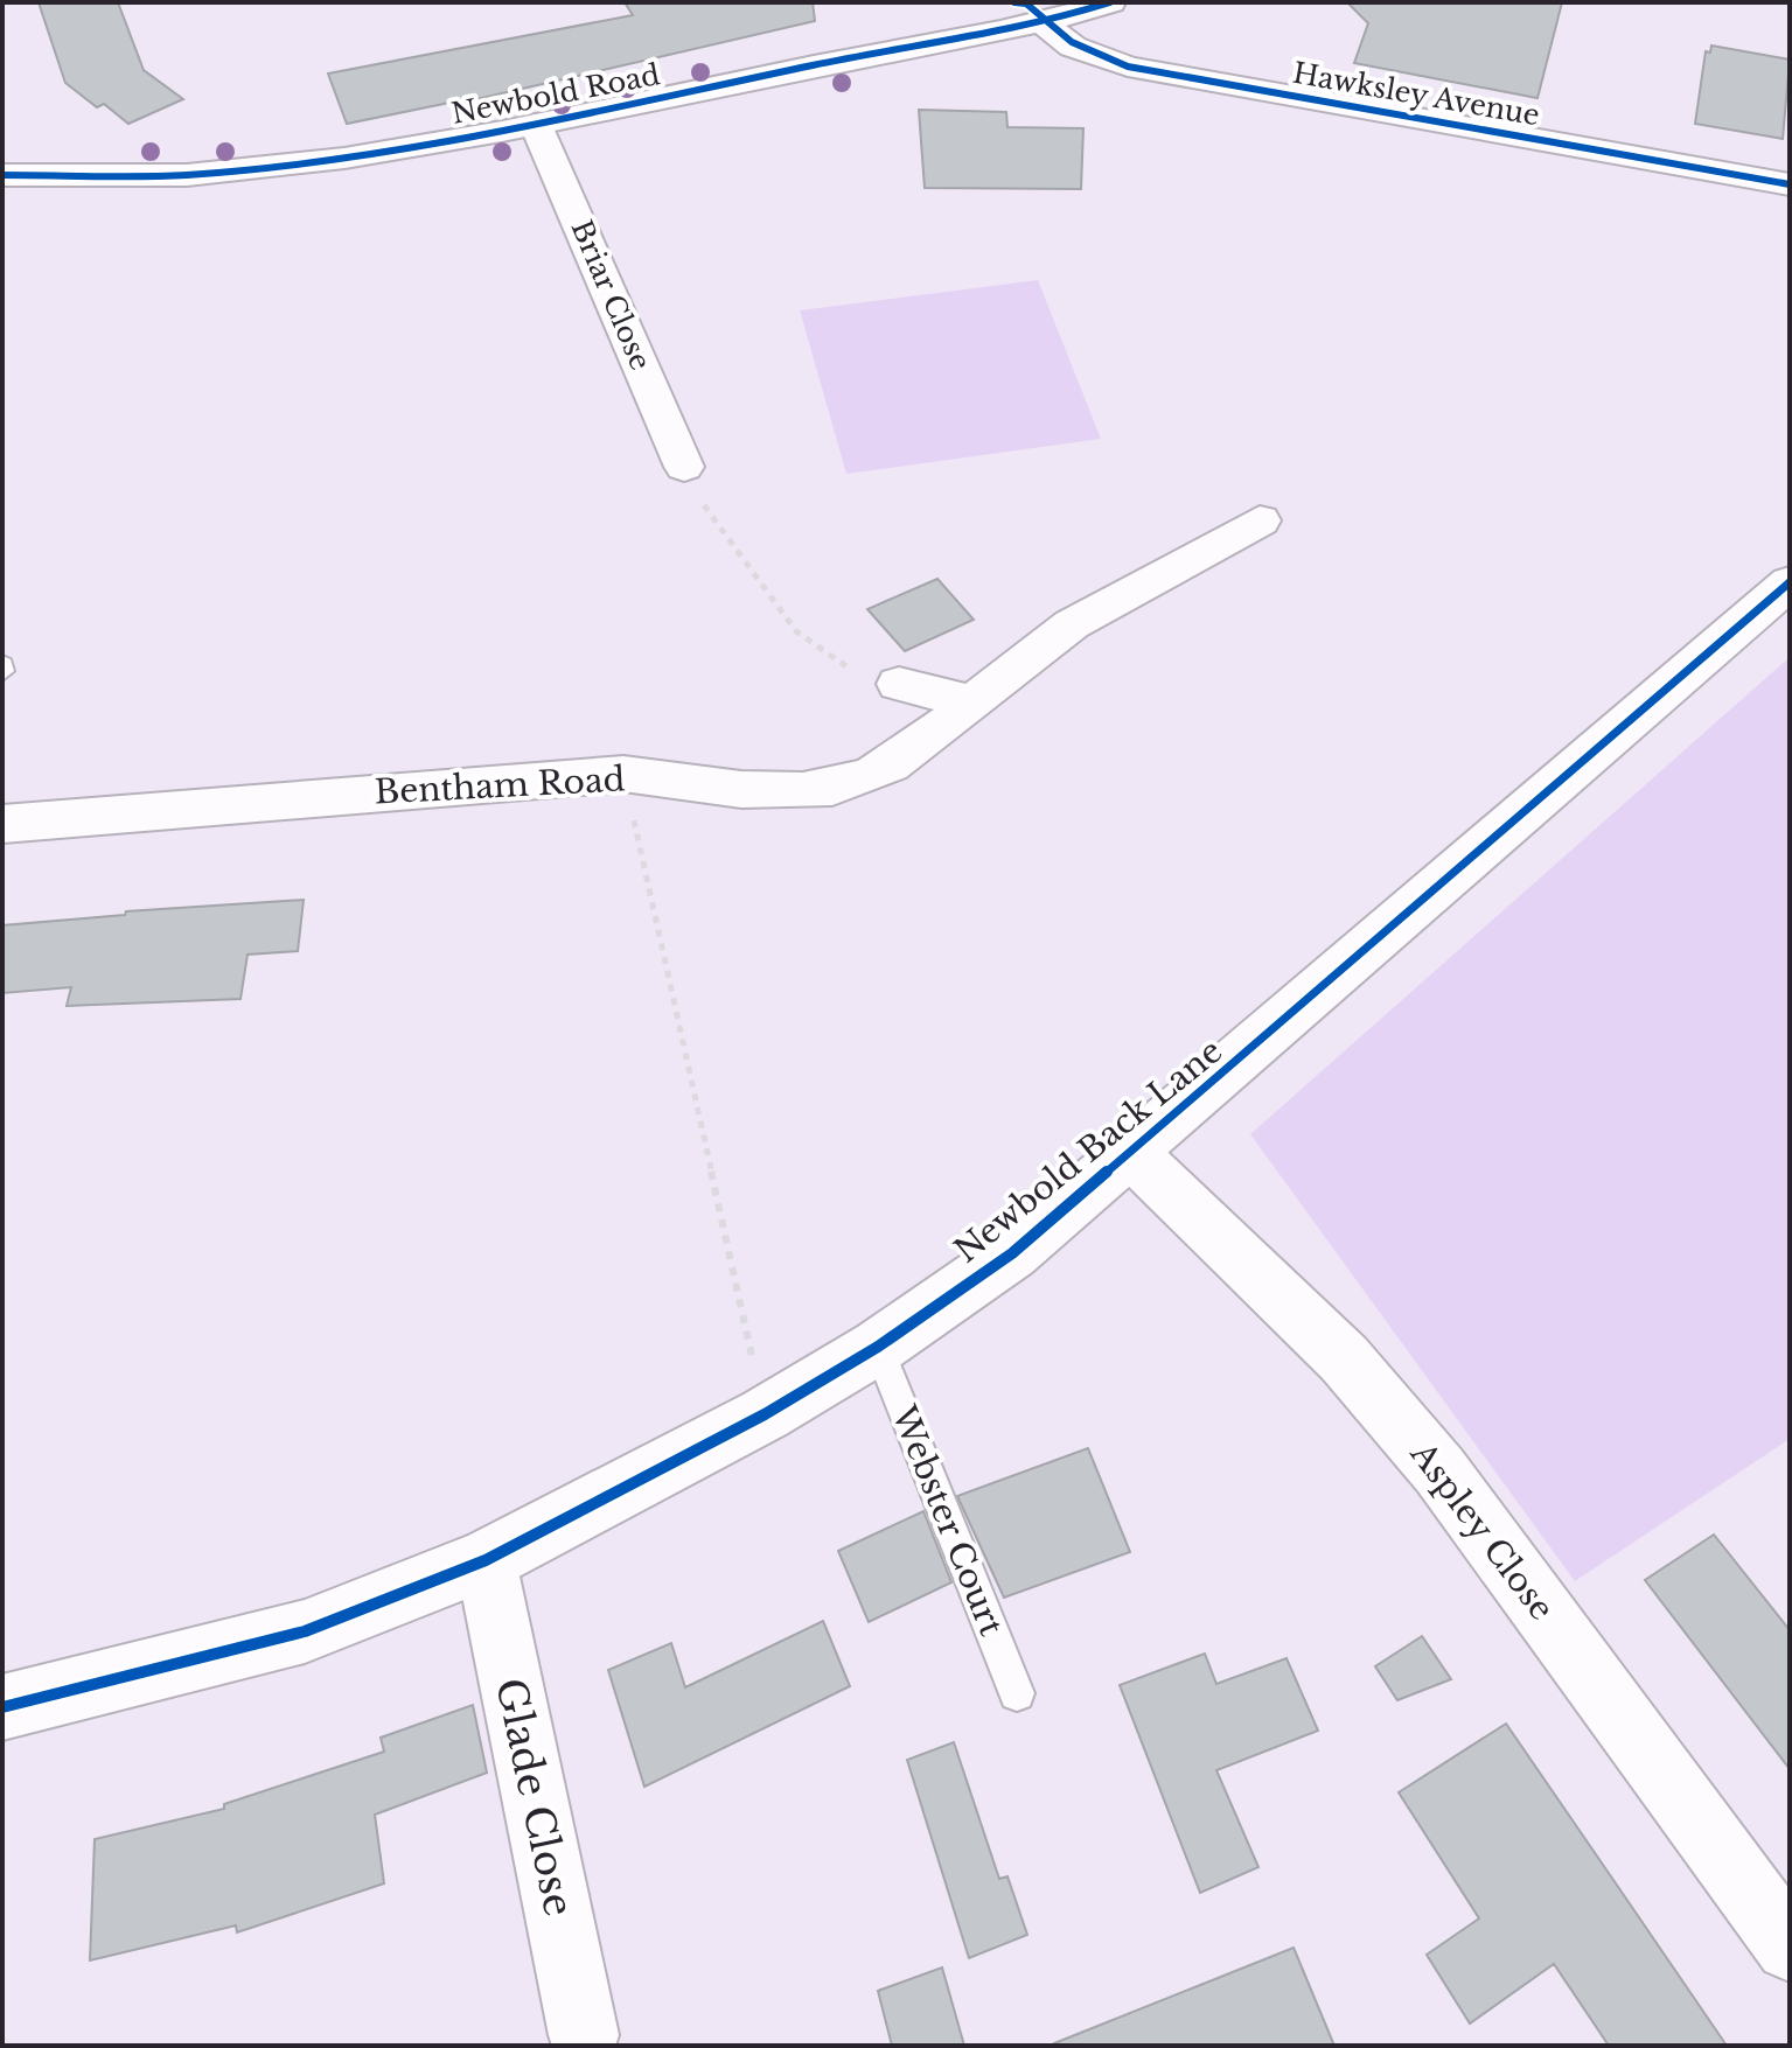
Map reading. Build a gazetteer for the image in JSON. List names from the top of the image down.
{
  "streets": {
    "street": [
      "Newbold Road",
      "Hawksley Avenue",
      "Briar Close",
      "Bentham Road",
      "Newbold Back Lane",
      "Aspley Close",
      "Glade Close"
    ],
    "lane": ["Webster Court"]
  },
  "crossings": [
    ["Newbold Road", "Hawksley Avenue"],
    ["Newbold Road", "Briar Close"],
    ["Newbold Back Lane", "Webster Court"],
    ["Newbold Back Lane", "Aspley Close"],
    ["Newbold Back Lane", "Glade Close"]
  ]
}
